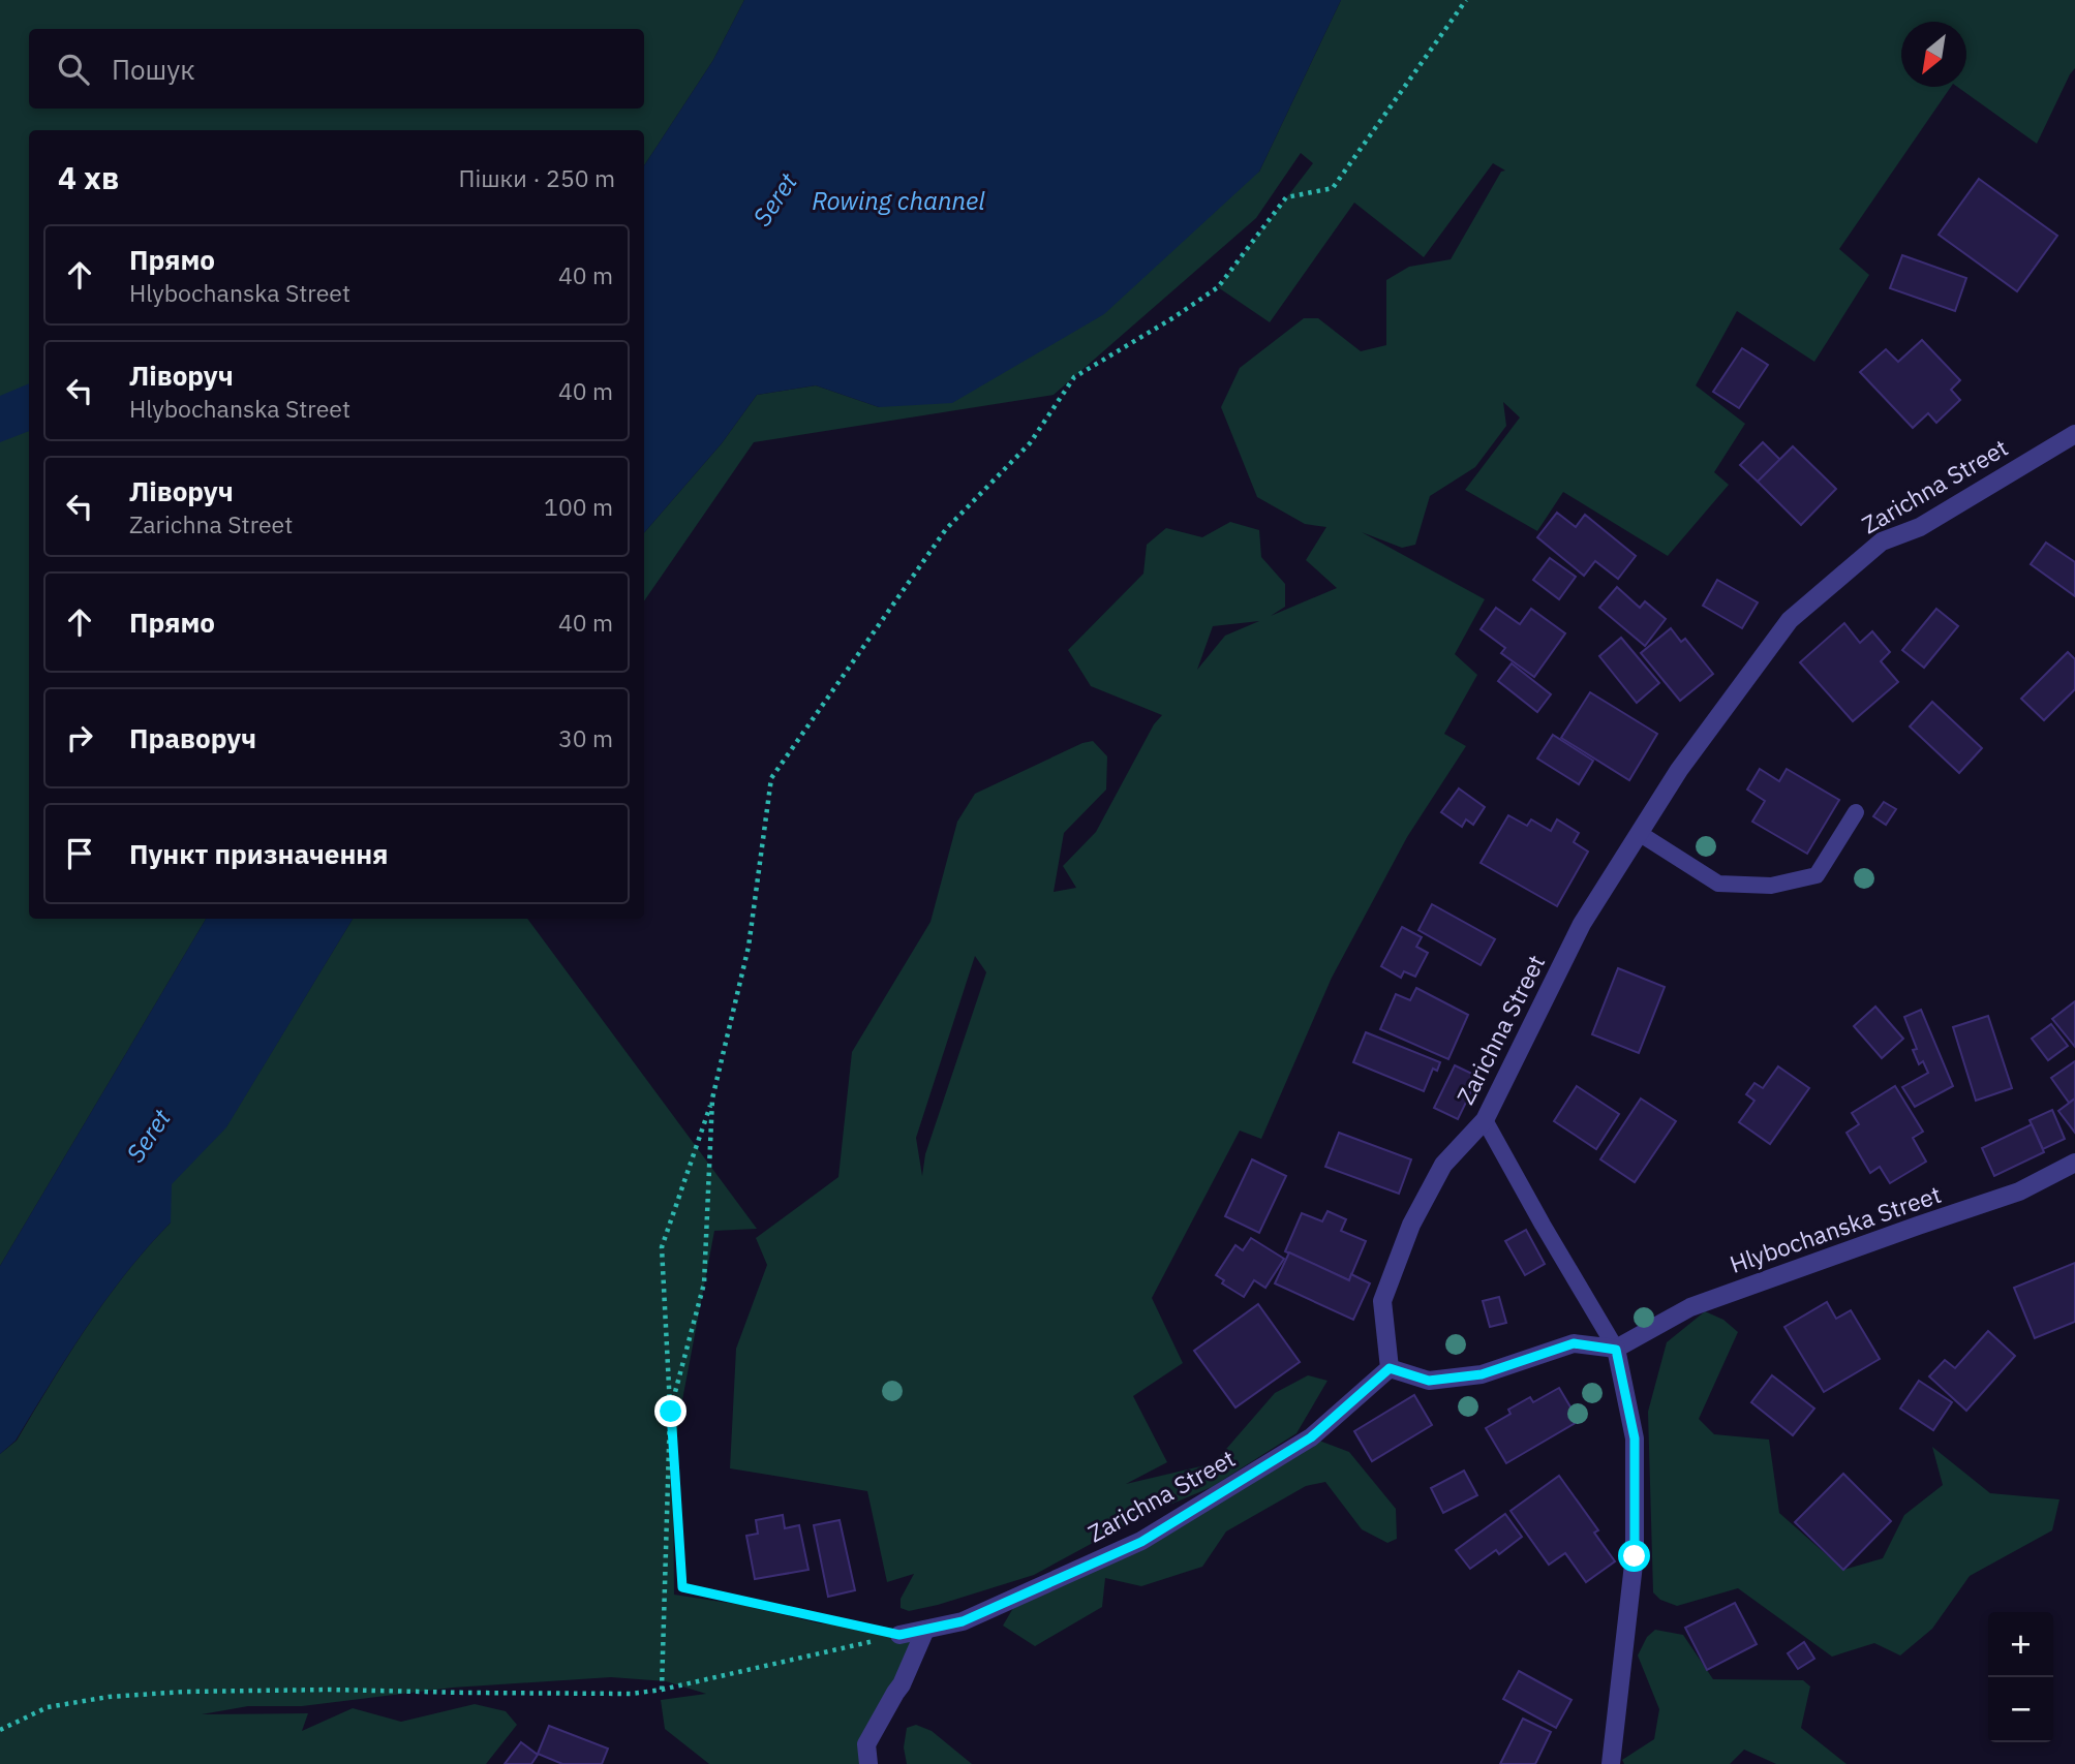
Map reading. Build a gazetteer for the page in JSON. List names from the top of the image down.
{
  "streets": {
    "street": ["Zarichna Street", "Hlybochanska Street"]
  },
  "water": ["Seret", "Rowing channel"],
  "north": "bottom left",
  "page": {
    "search": "Пошук",
    "heading": ["4 хв", "Пішки · 250 m"],
    "list": [
      ["Прямо", "Hlybochanska Street", "40 m"],
      ["Ліворуч", "Hlybochanska Street", "40 m"],
      ["Ліворуч", "Zarichna Street", "100 m"],
      ["Прямо", "40 m"],
      ["Праворуч", "30 m"],
      "Пункт призначення"
    ],
    "map_buttons": ["+", "−"]
  }
}
